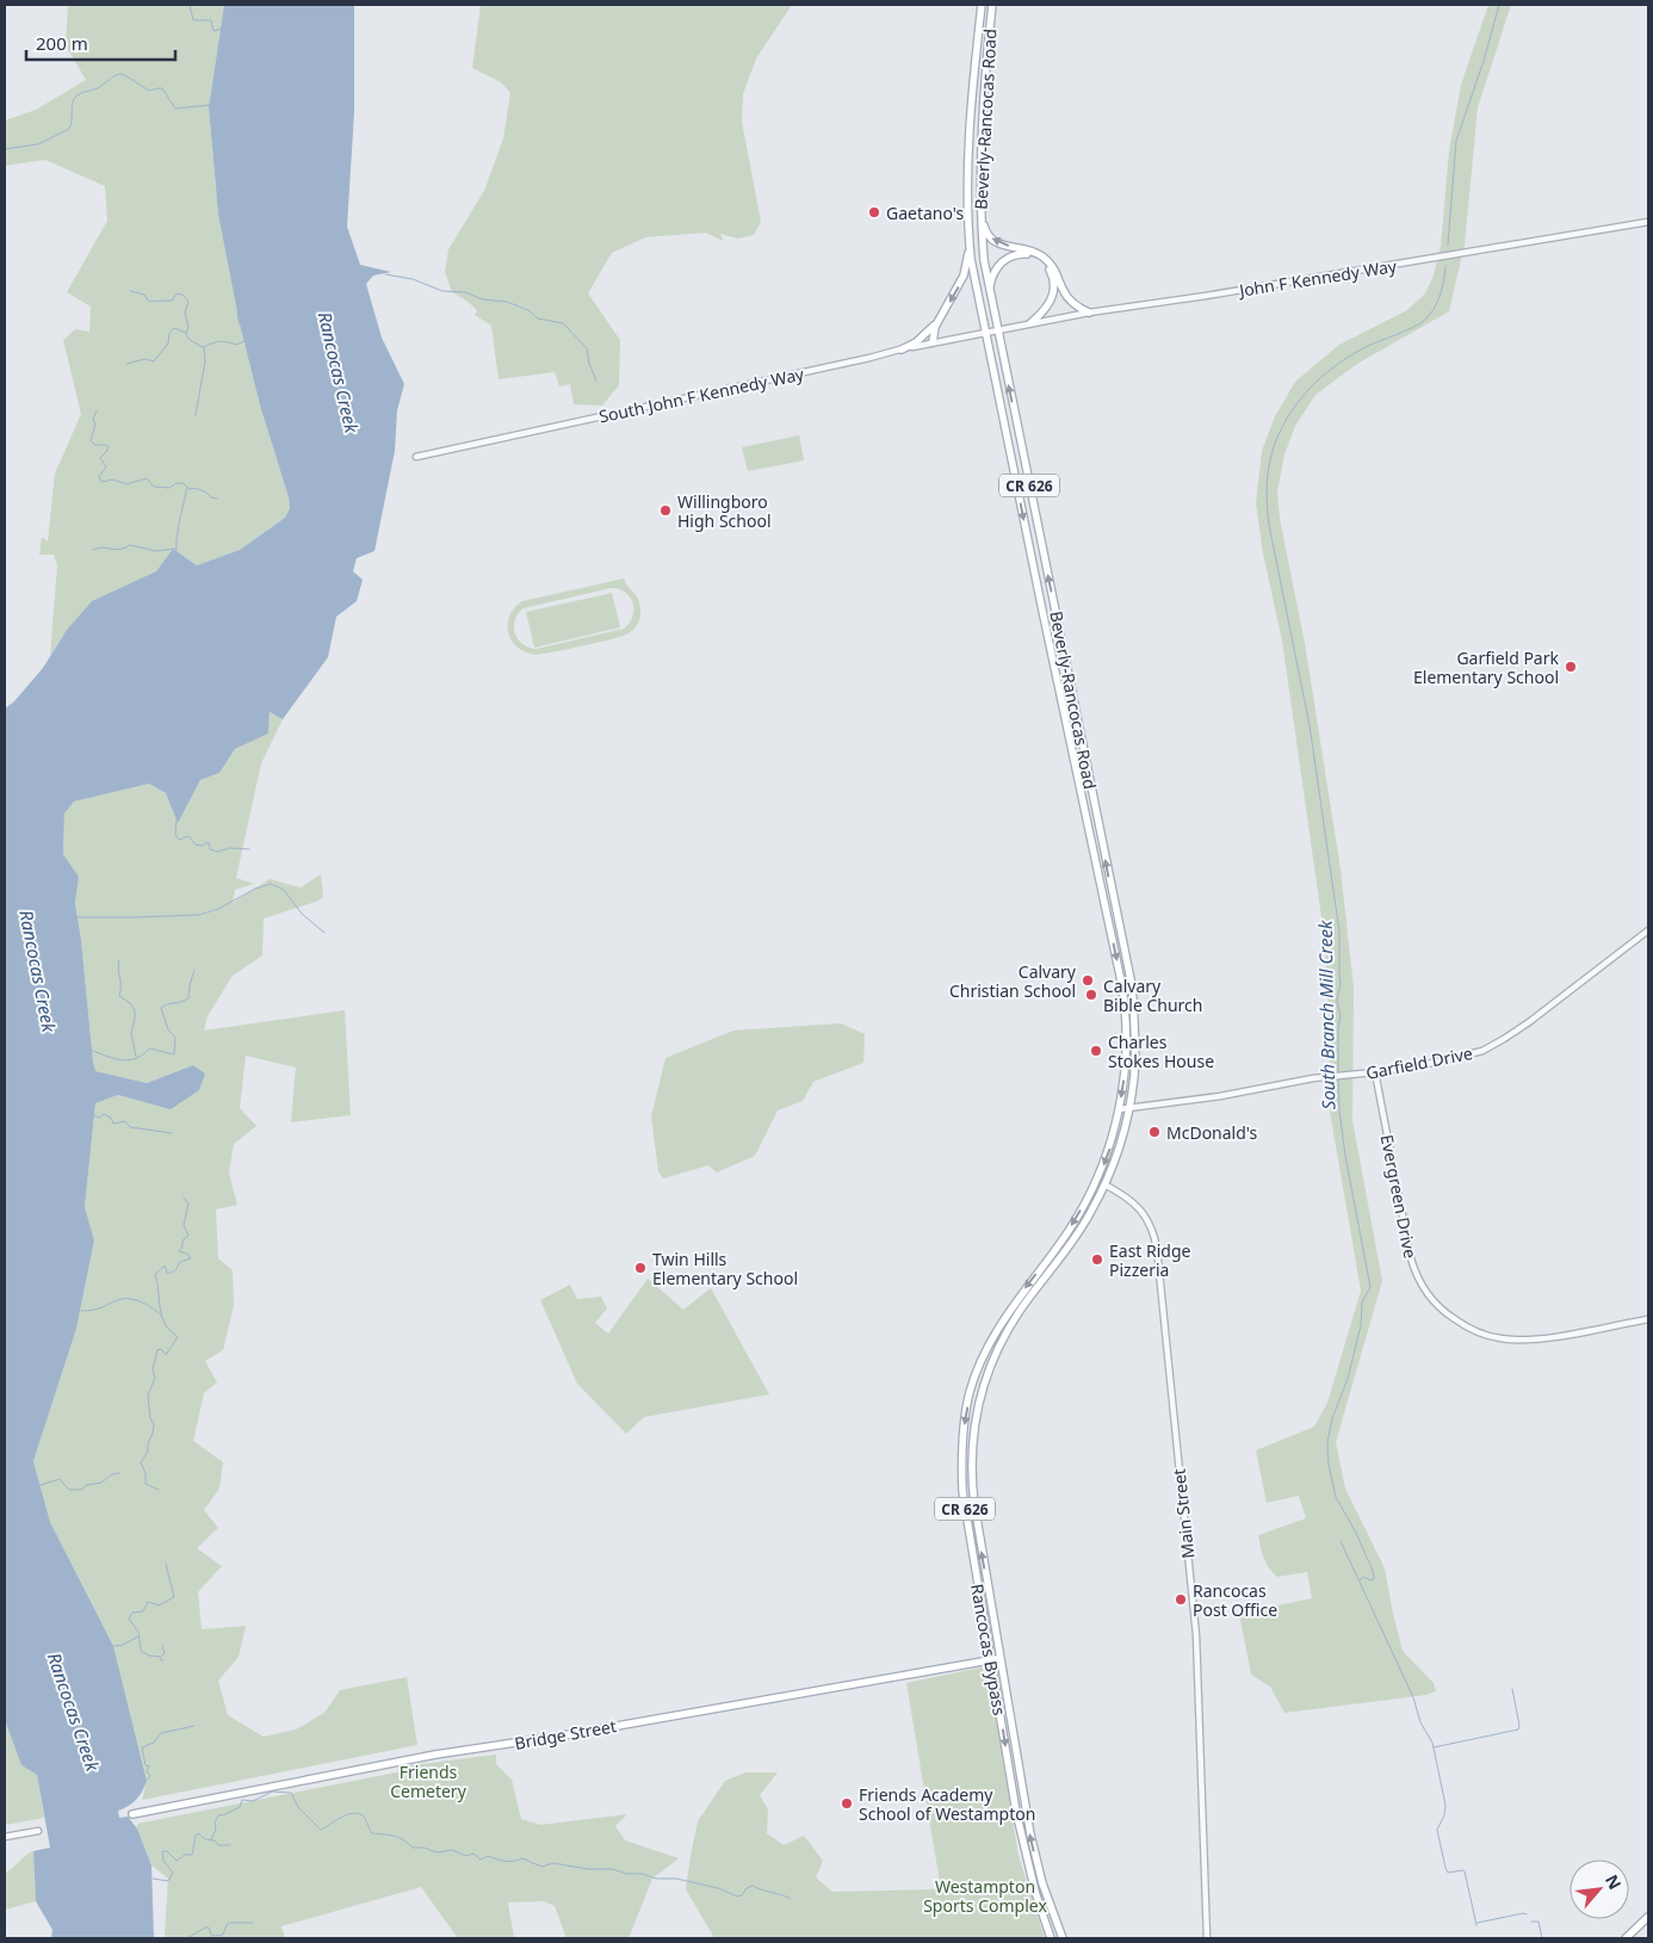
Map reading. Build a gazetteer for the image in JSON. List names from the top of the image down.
{
  "streets": {
    "main road": [
      "Beverly-Rancocas Road",
      "CR 626",
      "Rancocas Bypass",
      "Bridge Street"
    ],
    "street": [
      "John F Kennedy Way",
      "South John F Kennedy Way",
      "Garfield Drive",
      "Evergreen Drive",
      "Main Street"
    ]
  },
  "crossings": [
    ["Beverly-Rancocas Road", "John F Kennedy Way"],
    ["Beverly-Rancocas Road", "South John F Kennedy Way"],
    ["Beverly-Rancocas Road", "Garfield Drive"],
    ["Beverly-Rancocas Road", "Main Street"],
    ["Beverly-Rancocas Road", "Rancocas Bypass"],
    ["John F Kennedy Way", "South John F Kennedy Way"],
    ["Garfield Drive", "Evergreen Drive"],
    ["Rancocas Bypass", "Bridge Street"]
  ],
  "water": ["Rancocas Creek", "South Branch Mill Creek"],
  "parks": ["Friends Cemetery", "Westampton Sports Complex"],
  "places": [
    "Gaetano's",
    "Willingboro High School",
    "Garfield Park Elementary School",
    "Calvary Christian School",
    "Calvary Bible Church",
    "Charles Stokes House",
    "McDonald's",
    "East Ridge Pizzeria",
    "Twin Hills Elementary School",
    "Rancocas Post Office",
    "Friends Academy School of Westampton"
  ],
  "scale_bar": "200 m",
  "north": "top right"
}
